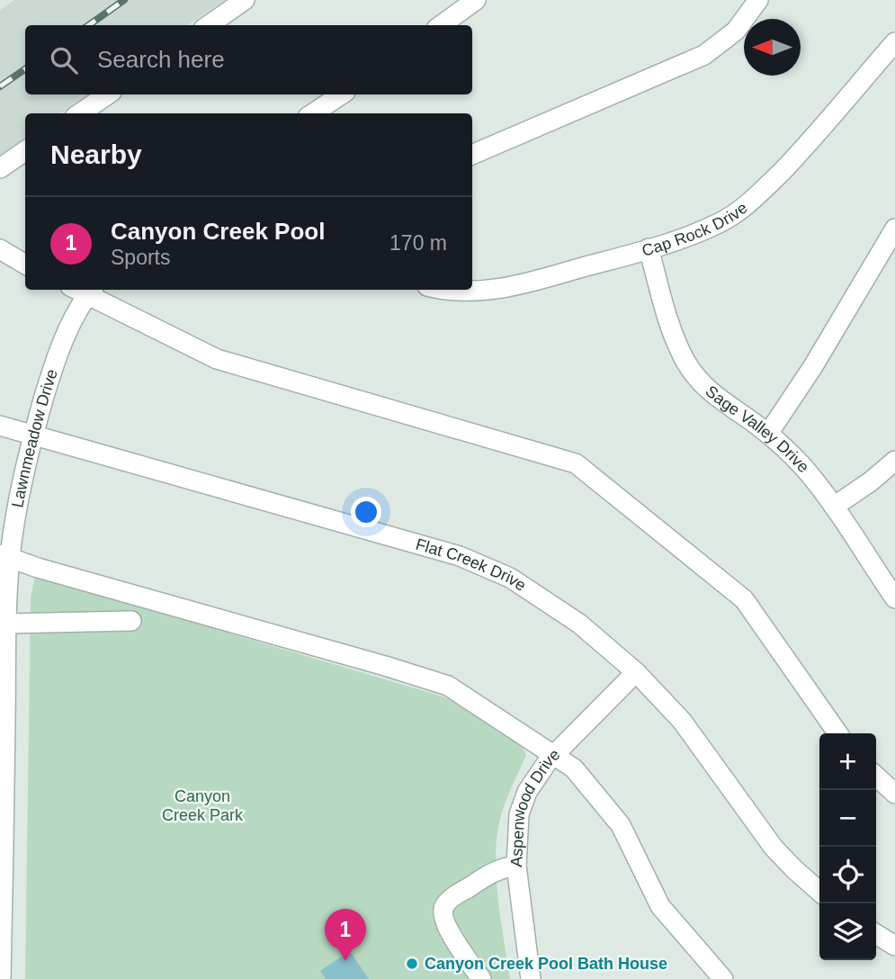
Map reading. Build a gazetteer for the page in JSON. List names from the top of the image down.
{
  "streets": {
    "street": [
      "Cap Rock Drive",
      "Sage Valley Drive",
      "Lawnmeadow Drive",
      "Flat Creek Drive",
      "Aspenwood Drive"
    ]
  },
  "crossings": [
    ["Cap Rock Drive", "Sage Valley Drive"],
    ["Lawnmeadow Drive", "Flat Creek Drive"],
    ["Flat Creek Drive", "Aspenwood Drive"]
  ],
  "parks": ["Canyon Creek Park"],
  "places": ["Canyon Creek Pool Bath House"],
  "north": "left",
  "page": {
    "search": "Search here",
    "heading": "Nearby",
    "list": [
      {
        "mark": "1",
        "name": "Canyon Creek Pool",
        "note": "Sports",
        "value": "170 m"
      }
    ],
    "map_buttons": ["+", "−"],
    "pins": "1"
  }
}
